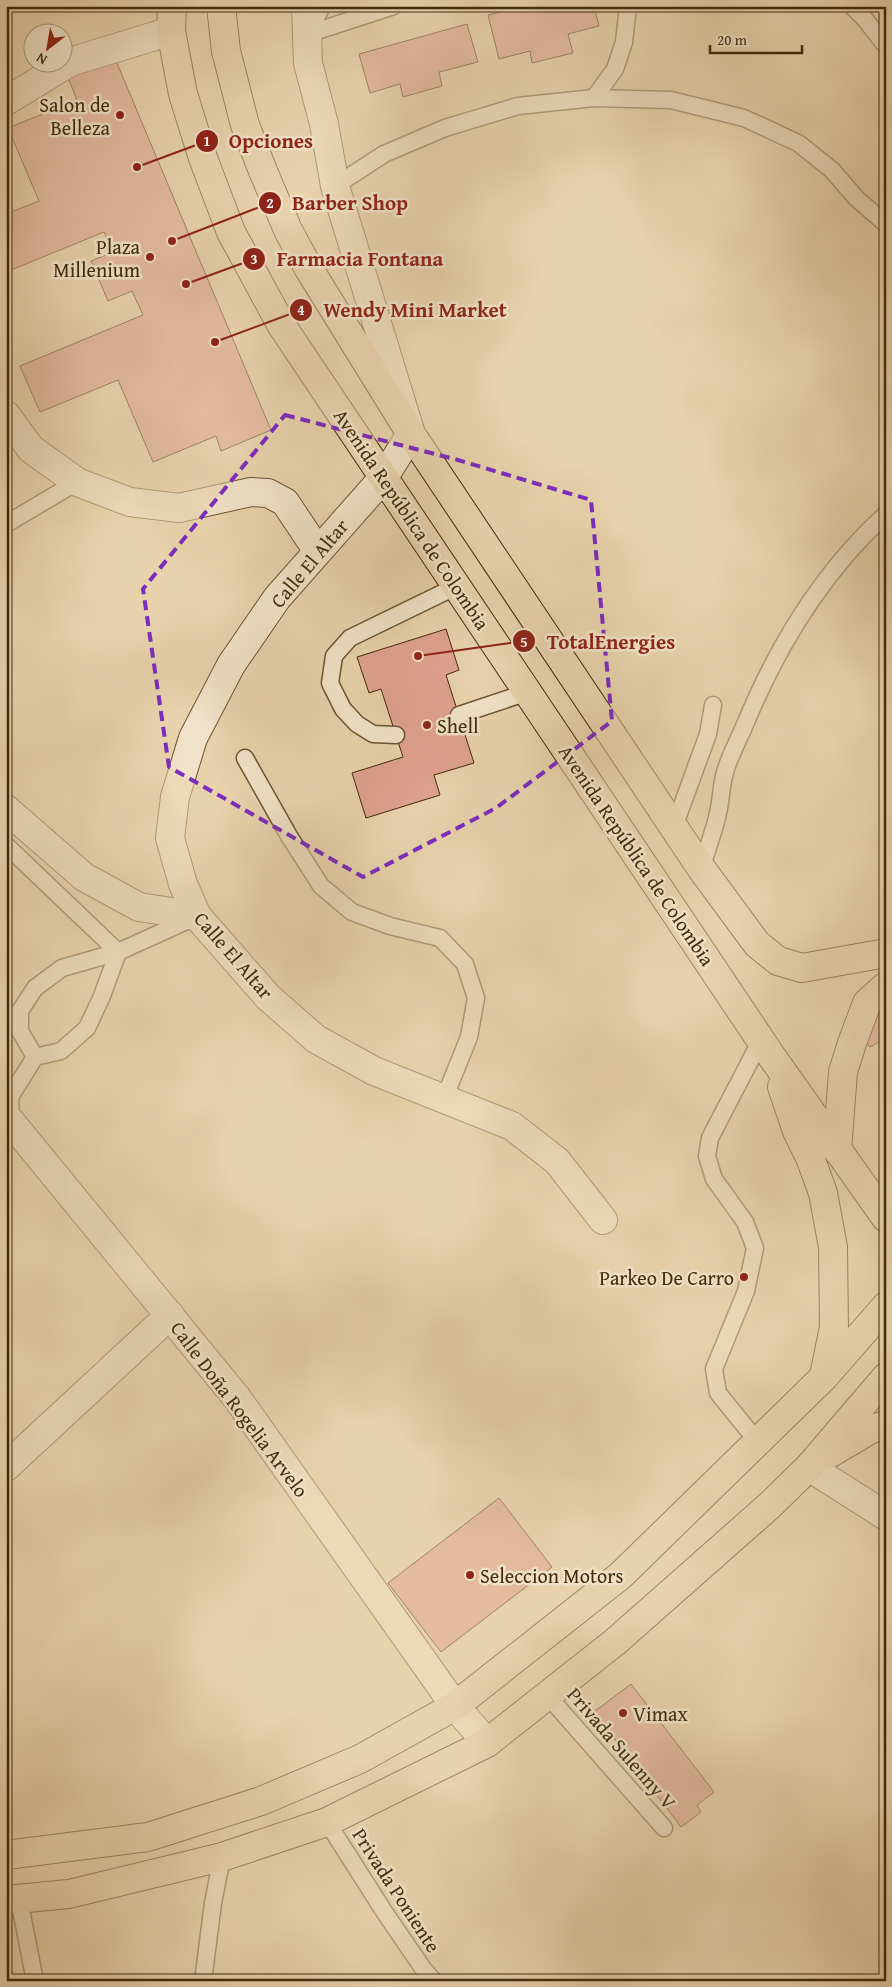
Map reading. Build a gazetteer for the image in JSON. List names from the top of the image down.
{
  "streets": {
    "main road": ["Avenida República de Colombia"],
    "street": ["Calle El Altar", "Calle Doña Rogelia Arvelo"],
    "lane": ["Privada Sulenny V", "Privada Poniente"]
  },
  "crossings": [
    ["Avenida República de Colombia", "Calle El Altar"]
  ],
  "places": [
    "Salon de Belleza",
    "Opciones",
    "Barber Shop",
    "Plaza Millenium",
    "Farmacia Fontana",
    "Wendy Mini Market",
    "TotalEnergies",
    "Shell",
    "Parkeo De Carro",
    "Seleccion Motors",
    "Vimax"
  ],
  "scale_bar": "20 m",
  "north": "bottom left"
}
